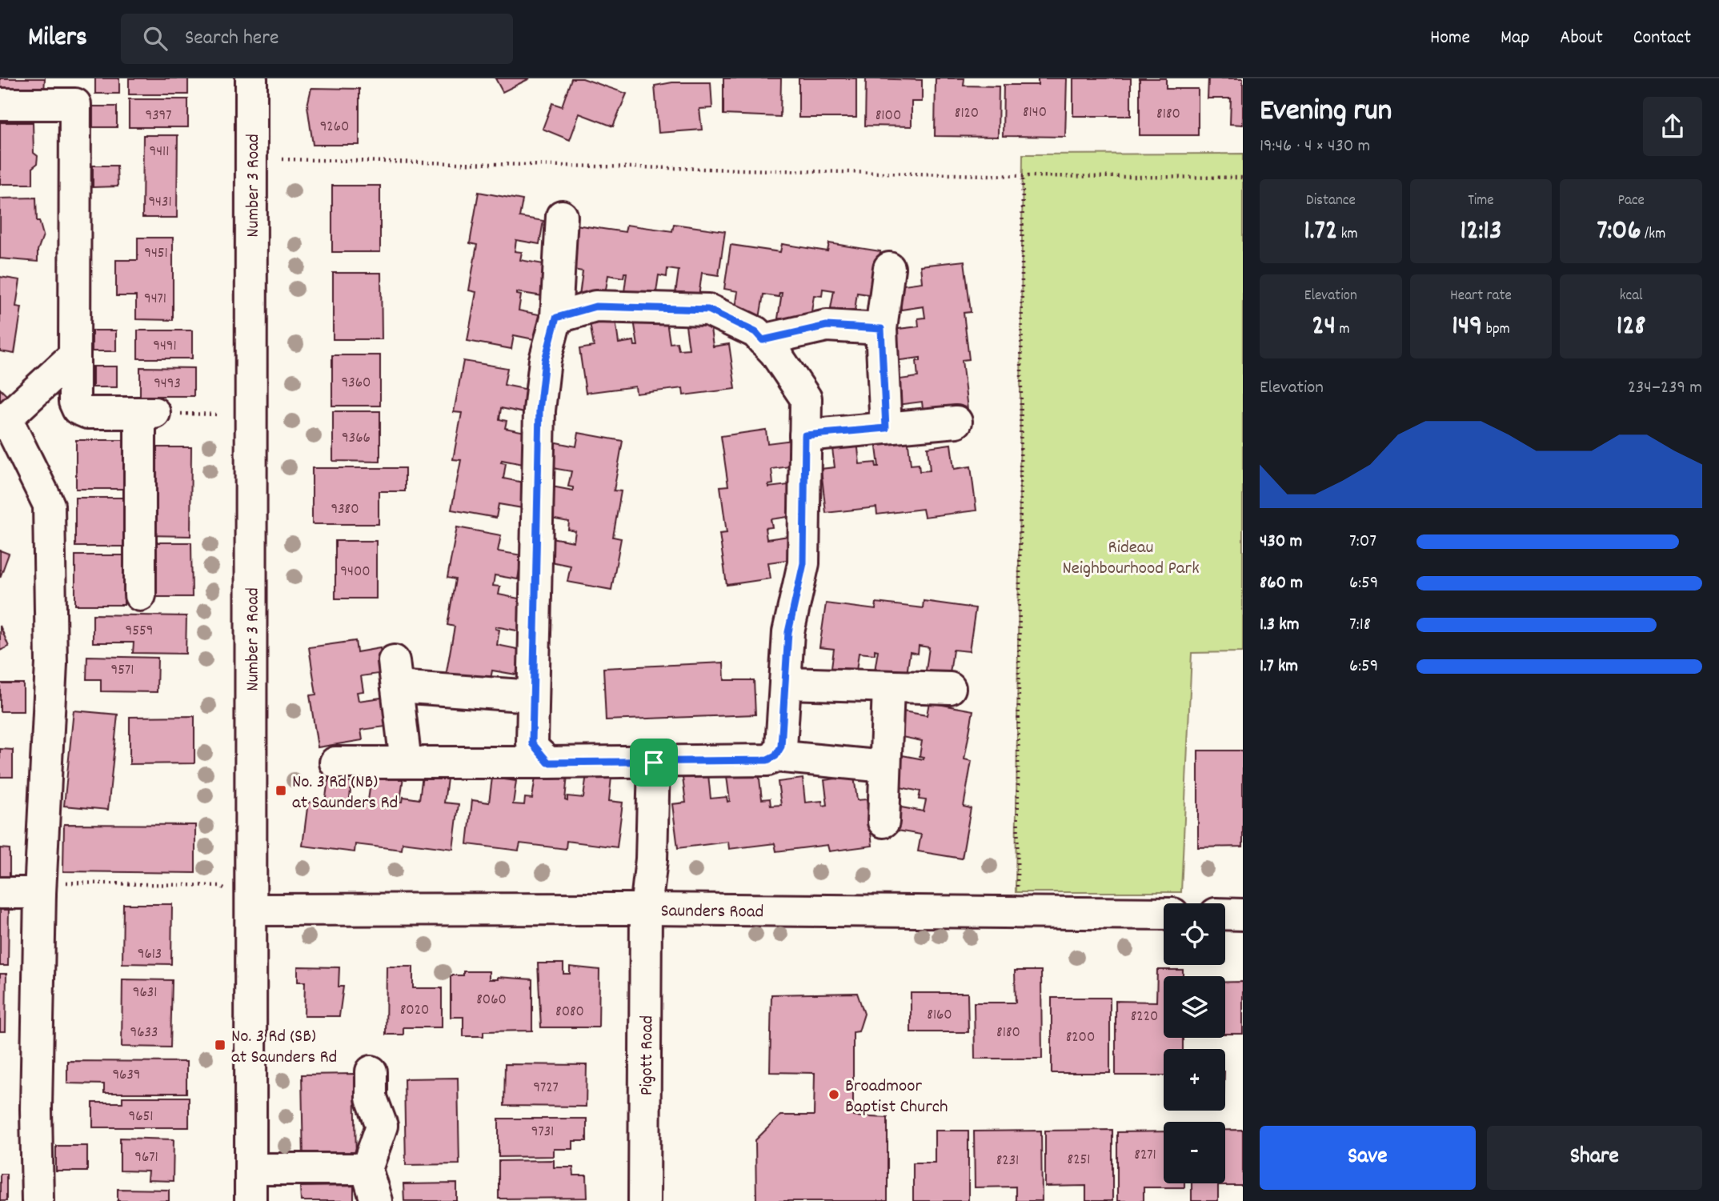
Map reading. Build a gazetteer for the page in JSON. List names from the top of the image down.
{
  "streets": {
    "street": ["Number 3 Road", "Saunders Road", "Pigott Road"]
  },
  "crossings": [
    ["Number 3 Road", "Saunders Road"],
    ["Saunders Road", "Pigott Road"]
  ],
  "parks": ["Rideau Neighbourhood Park"],
  "places": {
    "transit": ["No. 3 Rd (NB) at Saunders Rd", "No. 3 Rd (SB) at Saunders Rd"],
    "other": ["Broadmoor Baptist Church"]
  },
  "house_numbers": [
    "8140",
    "8120",
    "8180",
    "9397",
    "8100",
    "9260",
    "9411",
    "9431",
    "9451",
    "9471",
    "9491",
    "9360",
    "9493",
    "9366",
    "9380",
    "9400",
    "9559",
    "9571",
    "9613",
    "9631",
    "8060",
    "8020",
    "8080",
    "8160",
    "8220",
    "9633",
    "8180",
    "8200",
    "9639",
    "9727",
    "9651",
    "9731",
    "8271",
    "9671",
    "8251",
    "8231"
  ],
  "page": {
    "header": "Milers",
    "search": "Search here",
    "nav": [
      "Home",
      "Map",
      "About",
      "Contact"
    ],
    "heading": ["Evening run", "19:46 · 4 × 430 m"],
    "stats": [
      ["Distance", "1.72 km"],
      ["Time", "12:13"],
      ["Pace", "7:06 /km"],
      ["Elevation", "24 m"],
      ["Heart rate", "149 bpm"],
      ["kcal", "128"]
    ],
    "chart": ["Elevation", "234–239 m"],
    "list": [
      {
        "name": "430 m",
        "note": "7:07"
      },
      {
        "name": "860 m",
        "note": "6:59"
      },
      {
        "name": "1.3 km",
        "note": "7:18"
      },
      {
        "name": "1.7 km",
        "note": "6:59"
      }
    ],
    "map_buttons": ["+", "−"],
    "buttons": ["Save", "Share"]
  }
}
